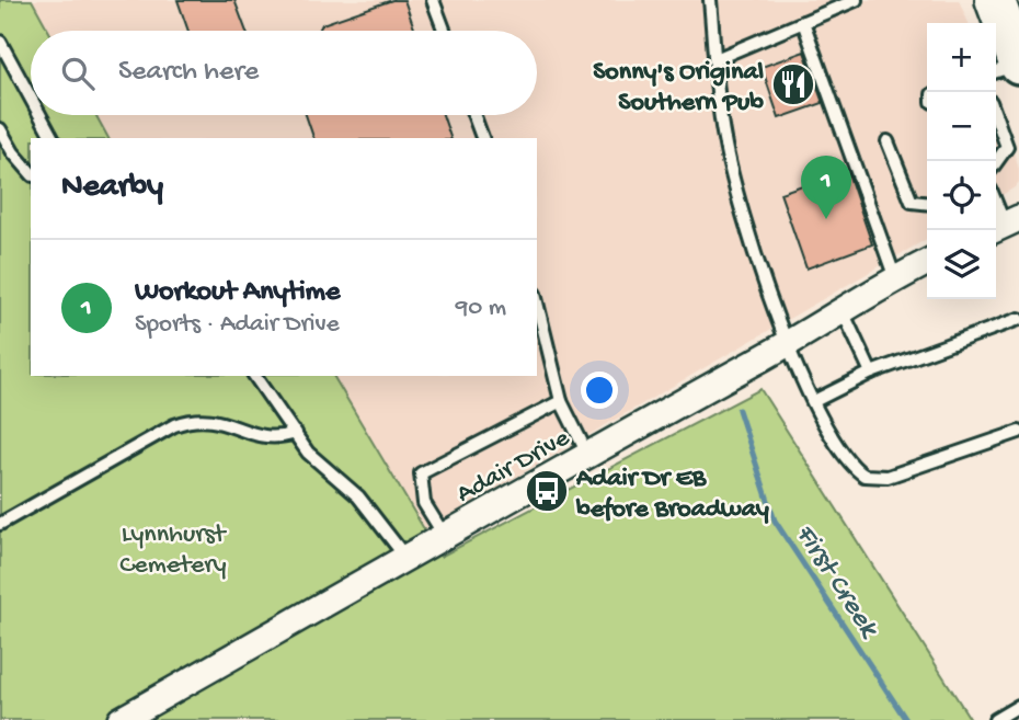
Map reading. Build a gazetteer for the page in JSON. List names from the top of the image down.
{
  "streets": {
    "street": ["Adair Drive"]
  },
  "water": ["First Creek"],
  "parks": ["Lynnhurst Cemetery"],
  "places": {
    "restaurant": ["Sonny's Original Southern Pub"],
    "bus stop": ["Adair Dr EB before Broadway"]
  },
  "page": {
    "map_buttons": ["+", "−"],
    "search": "Search here",
    "heading": "Nearby",
    "pins": "1",
    "list": [
      {
        "mark": "1",
        "name": "Workout Anytime",
        "note": "Sports · Adair Drive",
        "value": "90 m"
      }
    ]
  }
}
